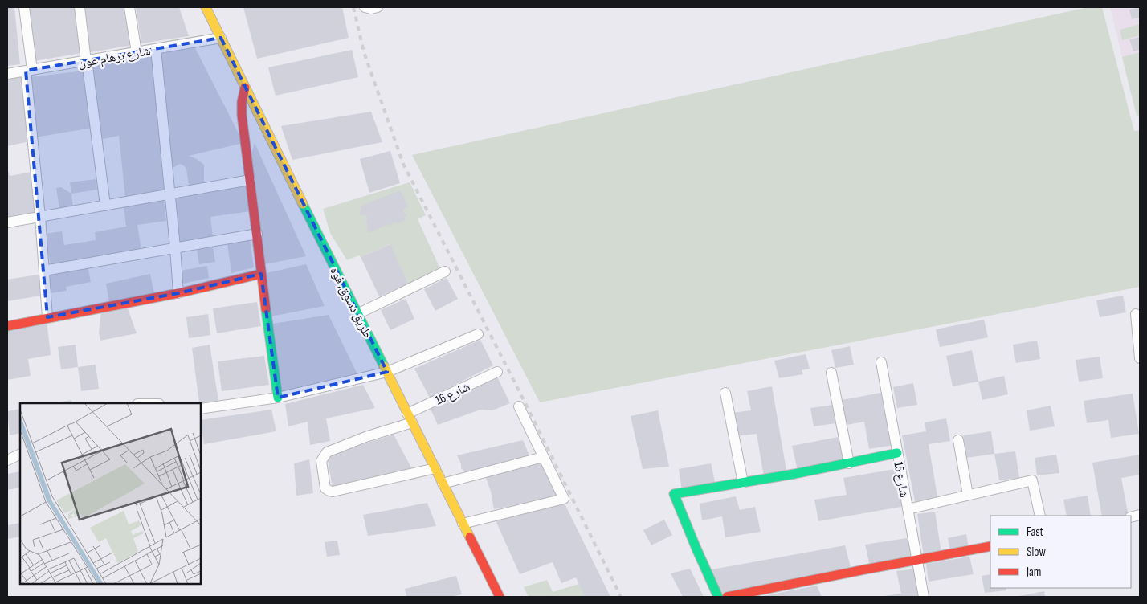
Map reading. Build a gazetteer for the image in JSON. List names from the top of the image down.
{
  "streets": {
    "street": [
      "شارع برهام عون",
      "طريق دسوق, فوه",
      "شارع 16",
      "شارع 15"
    ]
  },
  "crossings": [
    ["شارع برهام عون", "طريق دسوق, فوه"],
    ["طريق دسوق, فوه", "شارع 16"]
  ],
  "legend": ["Fast", "Slow", "Jam"]
}
